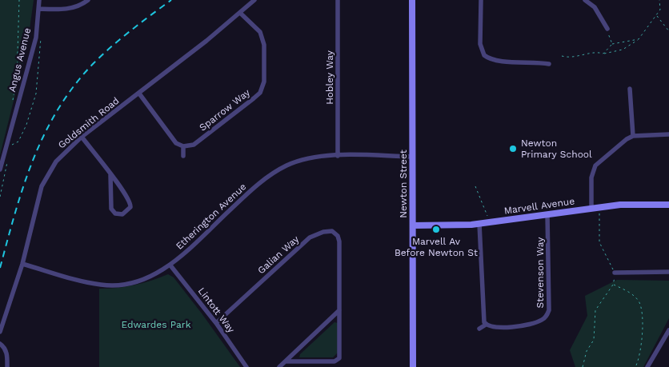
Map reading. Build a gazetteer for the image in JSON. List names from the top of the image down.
{
  "streets": {
    "street": [
      "Angus Avenue",
      "Hobley Way",
      "Sparrow Way",
      "Goldsmith Road",
      "Newton Street",
      "Marvell Avenue",
      "Etherington Avenue",
      "Galian Way",
      "Stevenson Way",
      "Lintott Way"
    ]
  },
  "crossings": [
    ["Hobley Way", "Etherington Avenue"],
    ["Sparrow Way", "Goldsmith Road"],
    ["Goldsmith Road", "Etherington Avenue"],
    ["Newton Street", "Marvell Avenue"],
    ["Newton Street", "Etherington Avenue"],
    ["Marvell Avenue", "Stevenson Way"],
    ["Etherington Avenue", "Lintott Way"],
    ["Galian Way", "Lintott Way"]
  ],
  "parks": ["Edwardes Park"],
  "places": ["Newton Primary School", "Marvell Av Before Newton St"]
}
